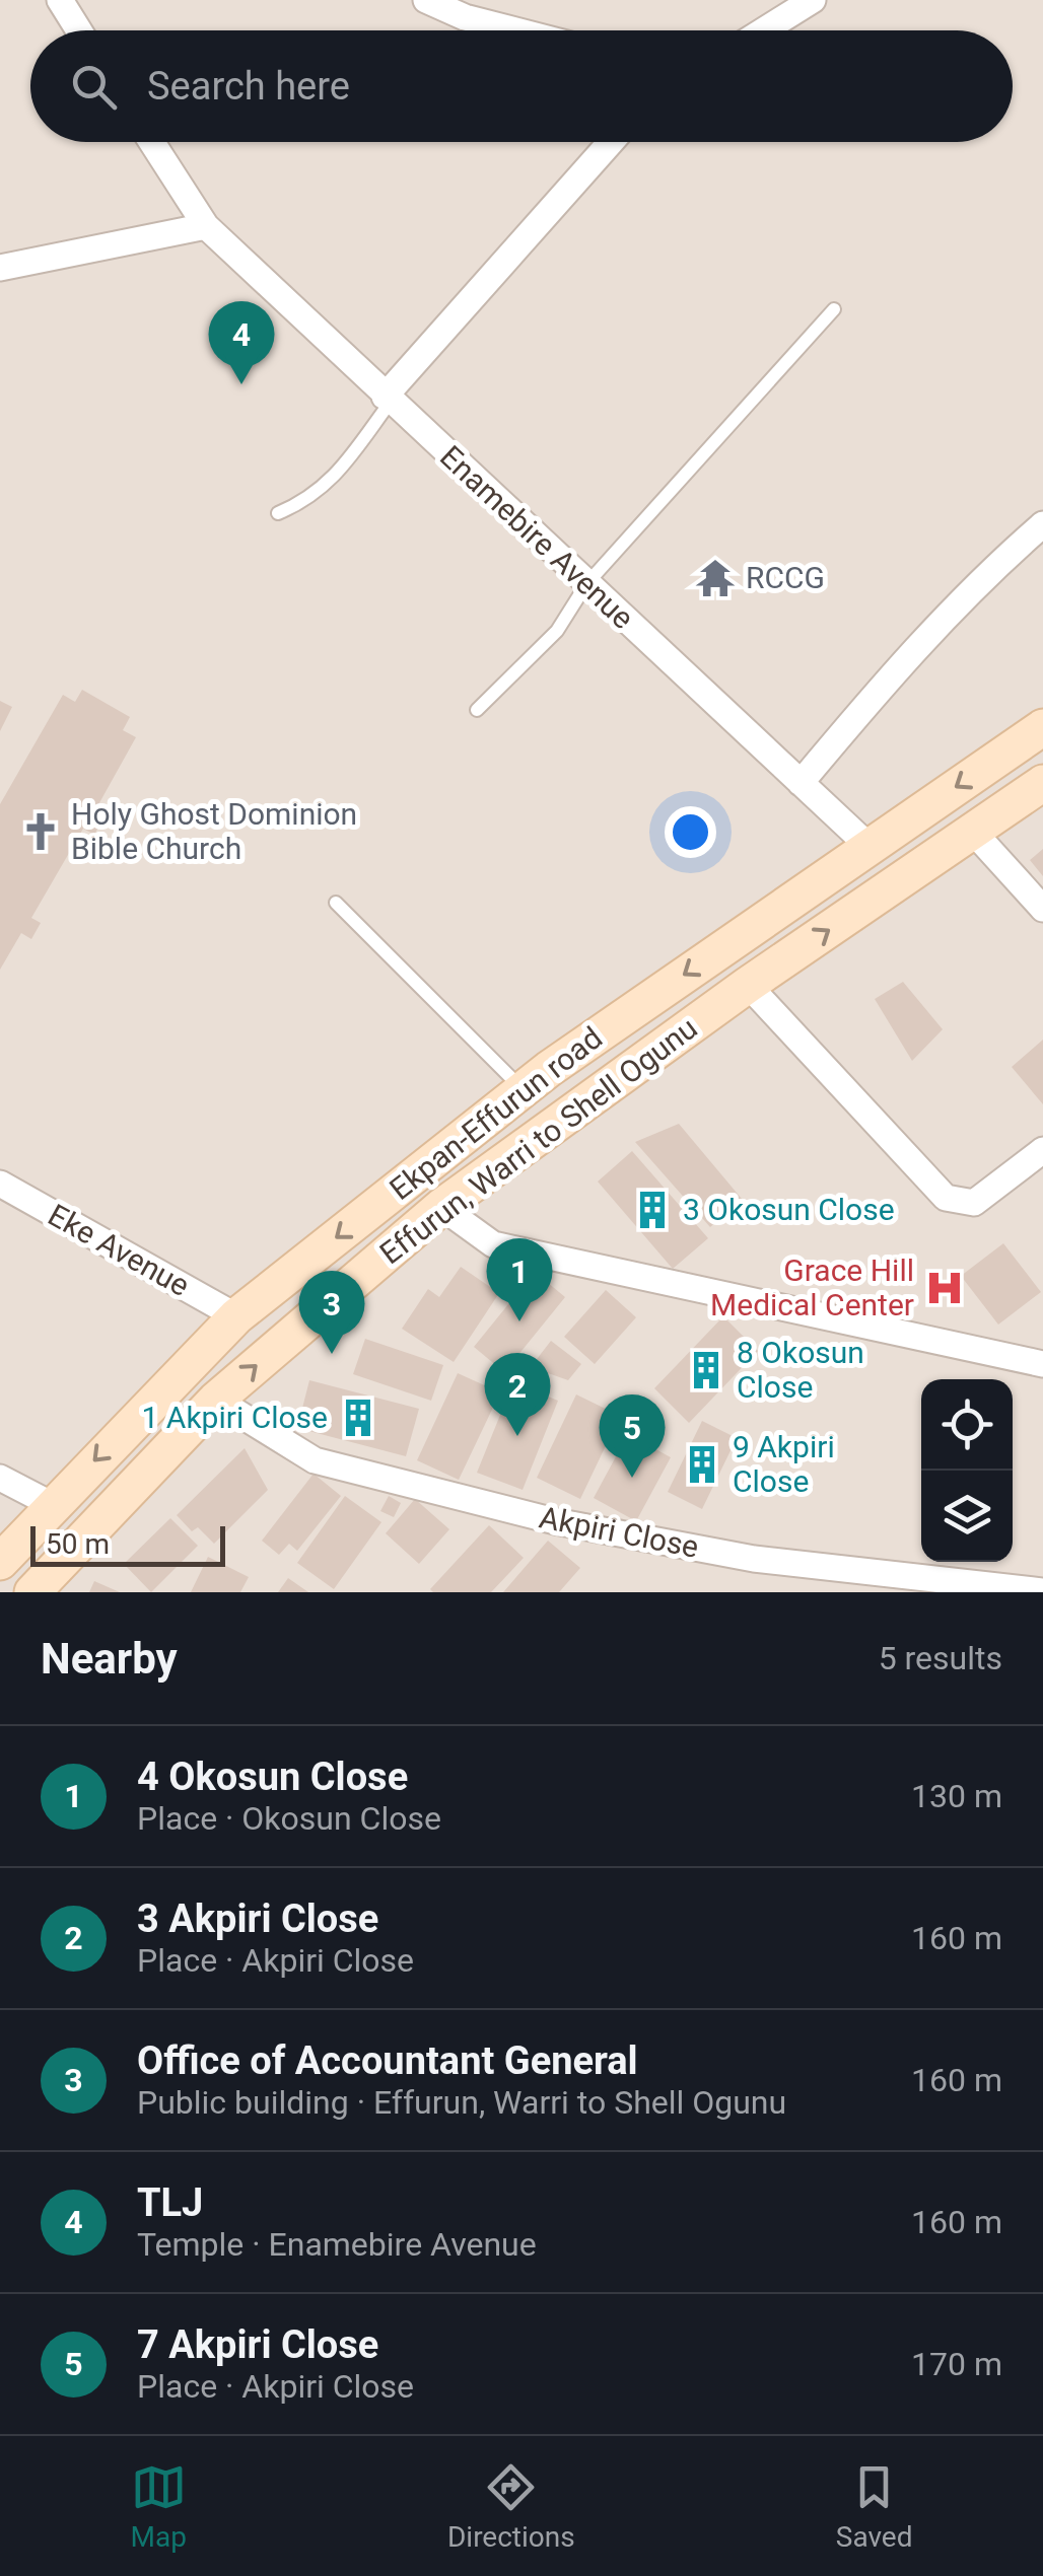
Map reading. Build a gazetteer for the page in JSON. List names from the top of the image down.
{
  "streets": {
    "main road": ["Ekpan-Effurun road", "Effurun, Warri to Shell Ogunu"],
    "street": ["Enamebire Avenue", "Eke Avenue", "Akpiri Close"]
  },
  "crossings": [
    ["Enamebire Avenue", "Ekpan-Effurun road"],
    ["Ekpan-Effurun road", "Eke Avenue"],
    ["Effurun, Warri to Shell Ogunu", "Akpiri Close"]
  ],
  "one_way": ["Ekpan-Effurun road", "Effurun, Warri to Shell Ogunu"],
  "places": {
    "temple": ["RCCG"],
    "church": ["Holy Ghost Dominion Bible Church"],
    "building": [
      "3 Okosun Close",
      "8 Okosun Close",
      "1 Akpiri Close",
      "9 Akpiri Close"
    ],
    "hospital": ["Grace Hill Medical Center"]
  },
  "scale_bar": "50 m",
  "page": {
    "search": "Search here",
    "pins": [
      "4",
      "1",
      "3",
      "2",
      "5"
    ],
    "scale": "50 m",
    "heading": ["Nearby", "5 results"],
    "list": [
      {
        "mark": "1",
        "name": "4 Okosun Close",
        "note": "Place · Okosun Close",
        "value": "130 m"
      },
      {
        "mark": "2",
        "name": "3 Akpiri Close",
        "note": "Place · Akpiri Close",
        "value": "160 m"
      },
      {
        "mark": "3",
        "name": "Office of Accountant General",
        "note": "Public building · Effurun, Warri to Shell Ogunu",
        "value": "160 m"
      },
      {
        "mark": "4",
        "name": "TLJ",
        "note": "Temple · Enamebire Avenue",
        "value": "160 m"
      },
      {
        "mark": "5",
        "name": "7 Akpiri Close",
        "note": "Place · Akpiri Close",
        "value": "170 m"
      }
    ],
    "nav": ["Map", "Directions", "Saved"]
  }
}
